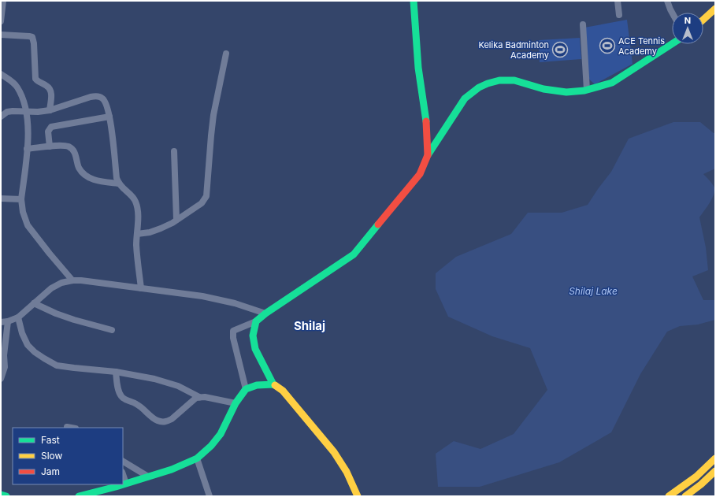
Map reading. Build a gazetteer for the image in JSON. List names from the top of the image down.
{
  "districts": ["Shilaj"],
  "water": ["Shilaj Lake"],
  "places": {
    "sports": ["ACE Tennis Academy", "Kelika Badminton Academy"]
  },
  "legend": ["Fast", "Slow", "Jam"],
  "north": "top"
}
